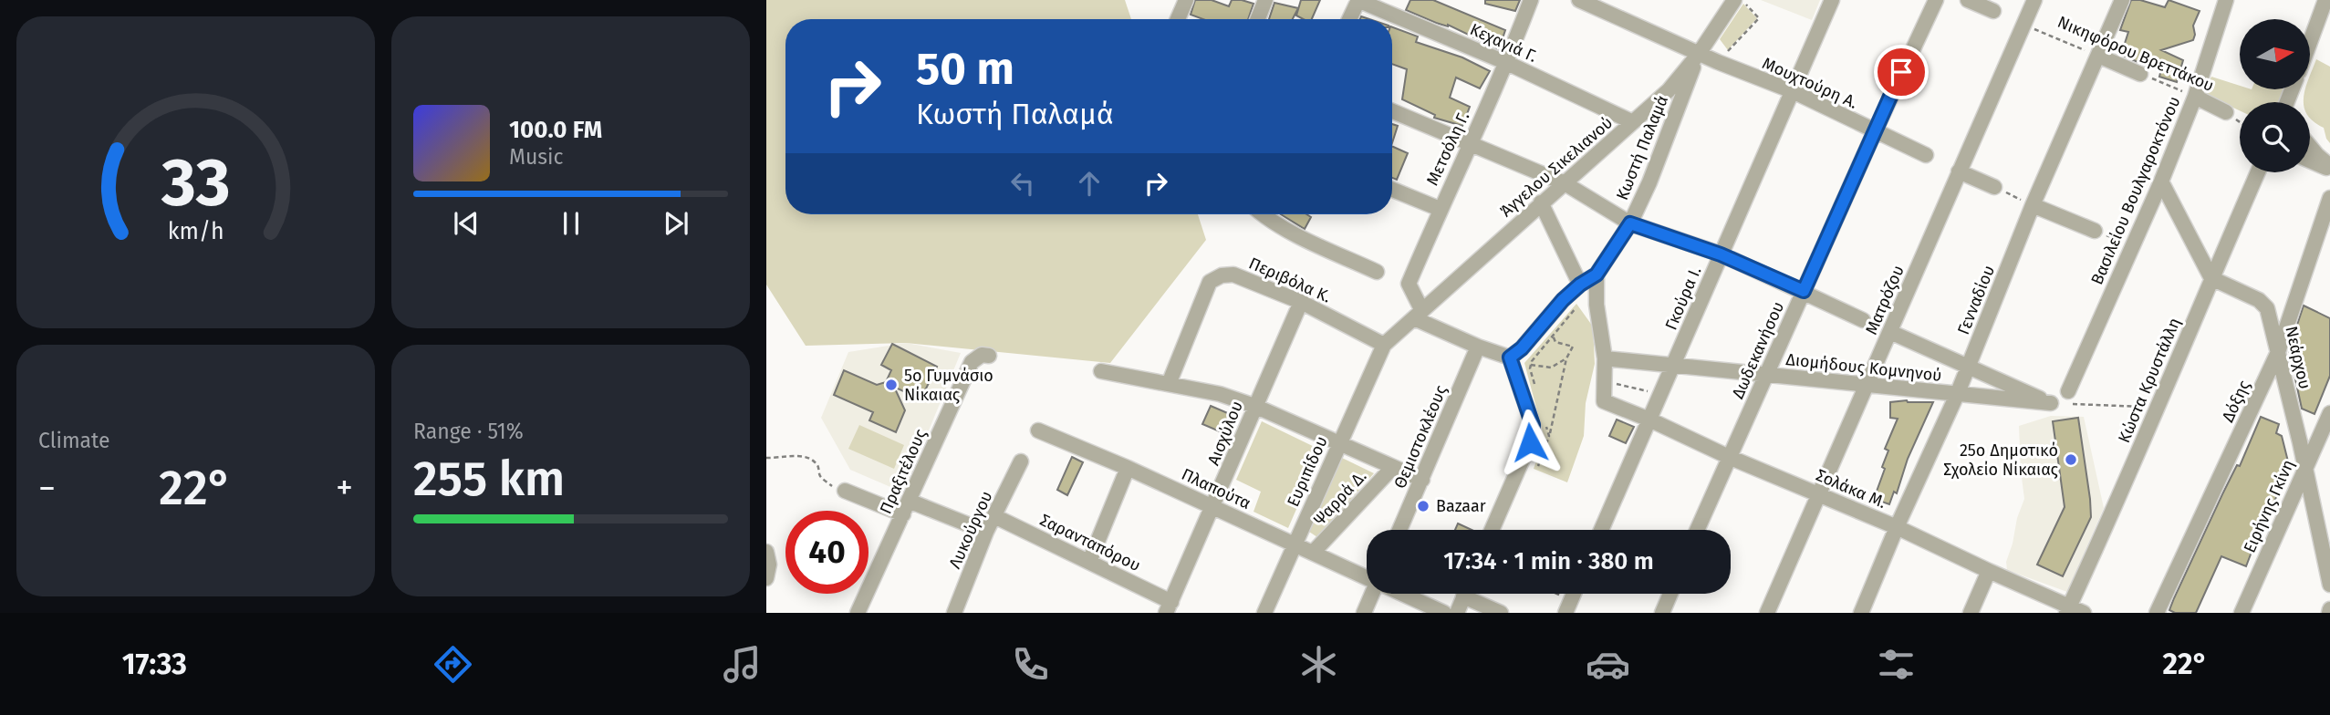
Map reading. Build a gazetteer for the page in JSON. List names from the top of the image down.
{
  "streets": {
    "street": [
      "Κεχαγιά Γ.",
      "Νικηφόρου Βρεττάκου",
      "Μουχτούρη Α.",
      "Κωστή Παλαμά",
      "Μετσόλη Γ.",
      "Άγγελου Σικελιανού",
      "Βασιλείου Βουλγαροκτόνου",
      "Περιβόλα Κ.",
      "Γκούρα Ι.",
      "Ματρόζου",
      "Γενναδίου",
      "Δωδεκανήσου",
      "Νεάρχου",
      "Διομήδους Κομνηνού",
      "Κώστα Κρυστάλλη",
      "Δόξης",
      "Αισχύλου",
      "Θεμιστοκλέους",
      "Πραξιτέλους",
      "Ευριπίδου",
      "Πλαπούτα",
      "Σολάκα Μ.",
      "Ψαρρά Δ.",
      "Ειρήνης Γκίνη",
      "Λυκούργου",
      "Σαρανταπόρου"
    ]
  },
  "crossings": [
    ["Κεχαγιά Γ.", "Μετσόλη Γ."],
    ["Κεχαγιά Γ.", "Άγγελου Σικελιανού"],
    ["Νικηφόρου Βρεττάκου", "Βασιλείου Βουλγαροκτόνου"],
    ["Νικηφόρου Βρεττάκου", "Ματρόζου"],
    ["Νικηφόρου Βρεττάκου", "Γενναδίου"],
    ["Μουχτούρη Α.", "Κωστή Παλαμά"],
    ["Μουχτούρη Α.", "Άγγελου Σικελιανού"],
    ["Μουχτούρη Α.", "Γκούρα Ι."],
    ["Μουχτούρη Α.", "Δωδεκανήσου"],
    ["Κωστή Παλαμά", "Άγγελου Σικελιανού"],
    ["Μετσόλη Γ.", "Άγγελου Σικελιανού"],
    ["Άγγελου Σικελιανού", "Περιβόλα Κ."],
    ["Άγγελου Σικελιανού", "Ευριπίδου"],
    ["Περιβόλα Κ.", "Αισχύλου"],
    ["Περιβόλα Κ.", "Ευριπίδου"],
    ["Γκούρα Ι.", "Διομήδους Κομνηνού"],
    ["Γκούρα Ι.", "Σολάκα Μ."],
    ["Ματρόζου", "Διομήδους Κομνηνού"],
    ["Ματρόζου", "Σολάκα Μ."],
    ["Γενναδίου", "Διομήδους Κομνηνού"],
    ["Γενναδίου", "Σολάκα Μ."],
    ["Δωδεκανήσου", "Διομήδους Κομνηνού"],
    ["Δωδεκανήσου", "Σολάκα Μ."],
    ["Νεάρχου", "Κώστα Κρυστάλλη"],
    ["Νεάρχου", "Δόξης"],
    ["Νεάρχου", "Ειρήνης Γκίνη"],
    ["Διομήδους Κομνηνού", "Σολάκα Μ."],
    ["Κώστα Κρυστάλλη", "Σολάκα Μ."],
    ["Αισχύλου", "Πλαπούτα"],
    ["Αισχύλου", "Σαρανταπόρου"],
    ["Ευριπίδου", "Πλαπούτα"],
    ["Πλαπούτα", "Ψαρρά Δ."],
    ["Λυκούργου", "Σαρανταπόρου"]
  ],
  "places": ["5o Γυμνάσιο Νίκαιας", "25o Δημοτικό Σχολείο Νίκαιας", "Bazaar"],
  "north": "right",
  "page": {
    "turn": ["50 m", "Κωστή Παλαμά"],
    "song": ["100.0 FM", "Music"],
    "tile": [
      "Climate",
      ["Range · 51%", "255 km"]
    ],
    "heat": ["−", "22°", "+"],
    "limit": "40",
    "trip": "17:34 · 1 min · 380 m",
    "tabs": ["17:33", "22°"],
    "gauge": ["33", "km/h"]
  }
}
